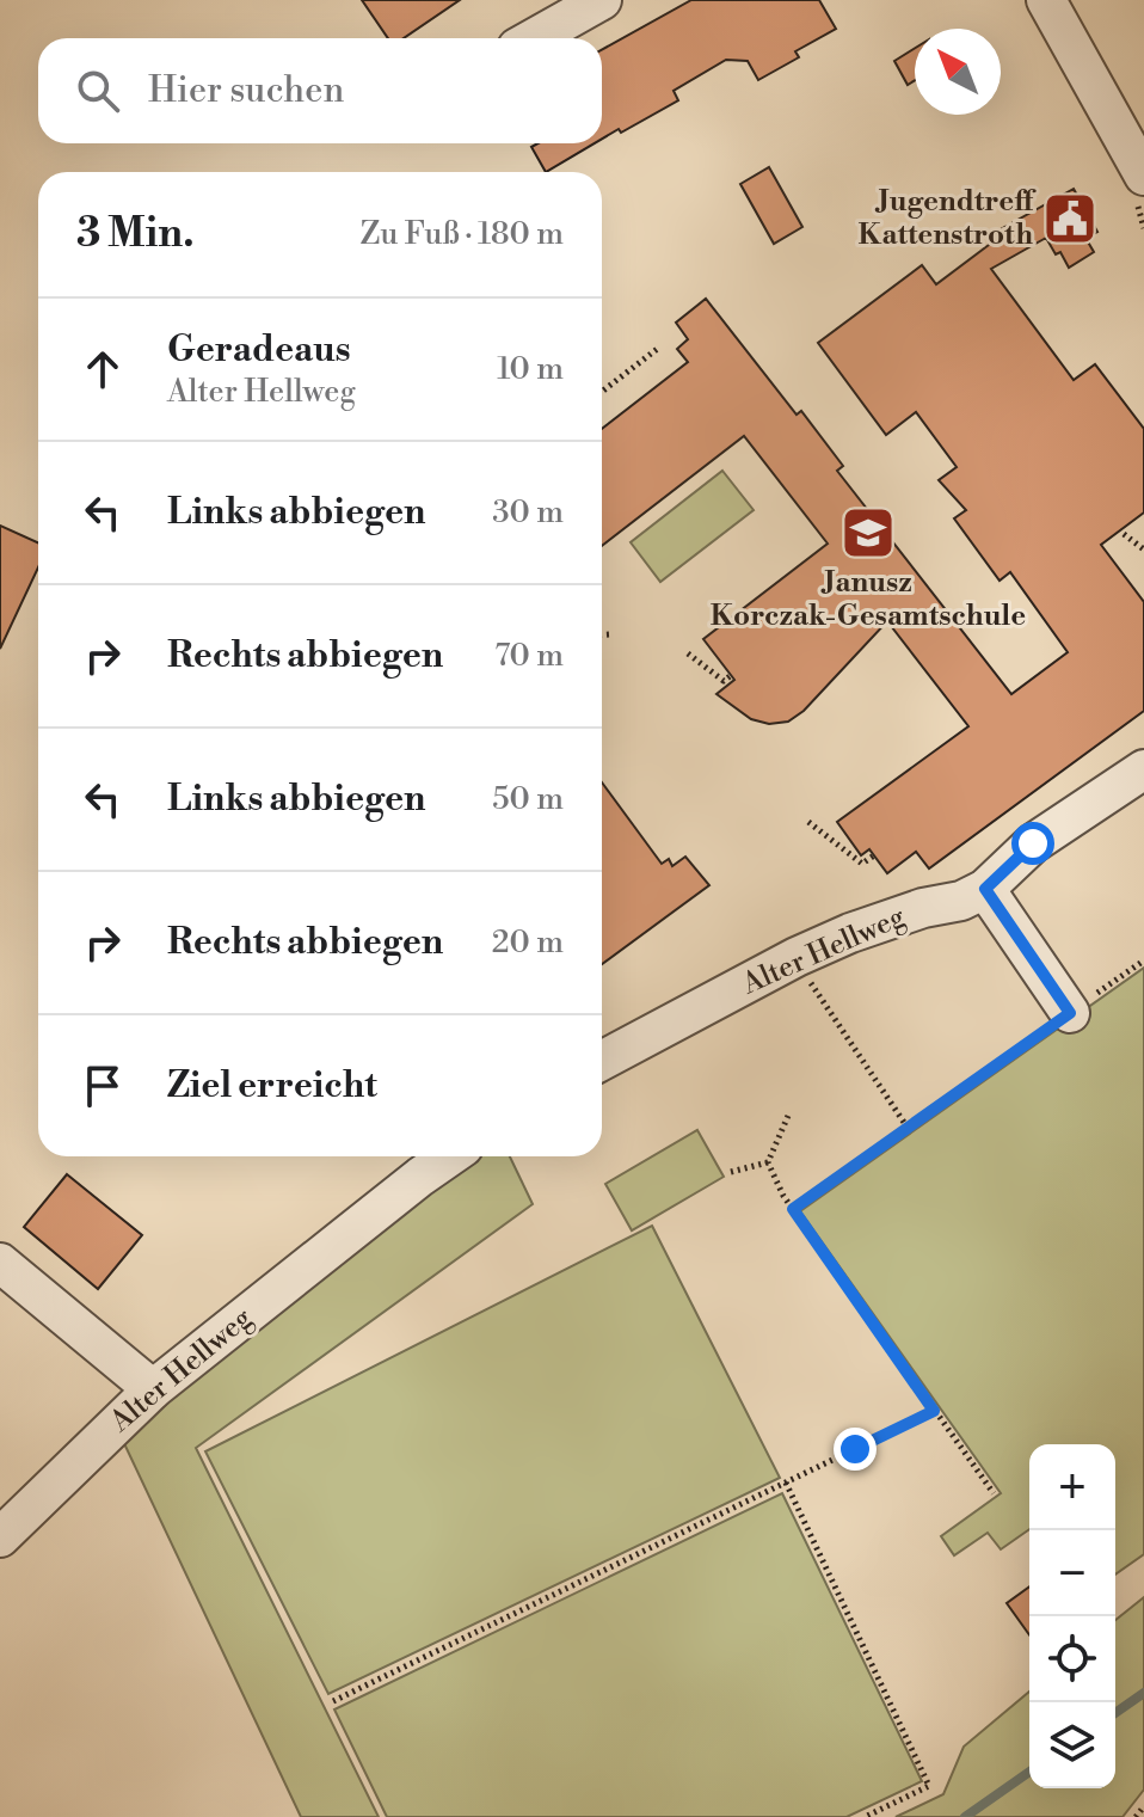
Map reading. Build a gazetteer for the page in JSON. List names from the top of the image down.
{
  "streets": {
    "street": ["Alter Hellweg"]
  },
  "places": {
    "public building": ["Jugendtreff Kattenstroth"],
    "school or university": ["Janusz Korczak-Gesamtschule"]
  },
  "north": "top left",
  "page": {
    "search": "Hier suchen",
    "heading": ["3 Min.", "Zu Fuß · 180 m"],
    "list": [
      ["Geradeaus", "Alter Hellweg", "10 m"],
      ["Links abbiegen", "30 m"],
      ["Rechts abbiegen", "70 m"],
      ["Links abbiegen", "50 m"],
      ["Rechts abbiegen", "20 m"],
      "Ziel erreicht"
    ],
    "map_buttons": ["+", "−"]
  }
}
